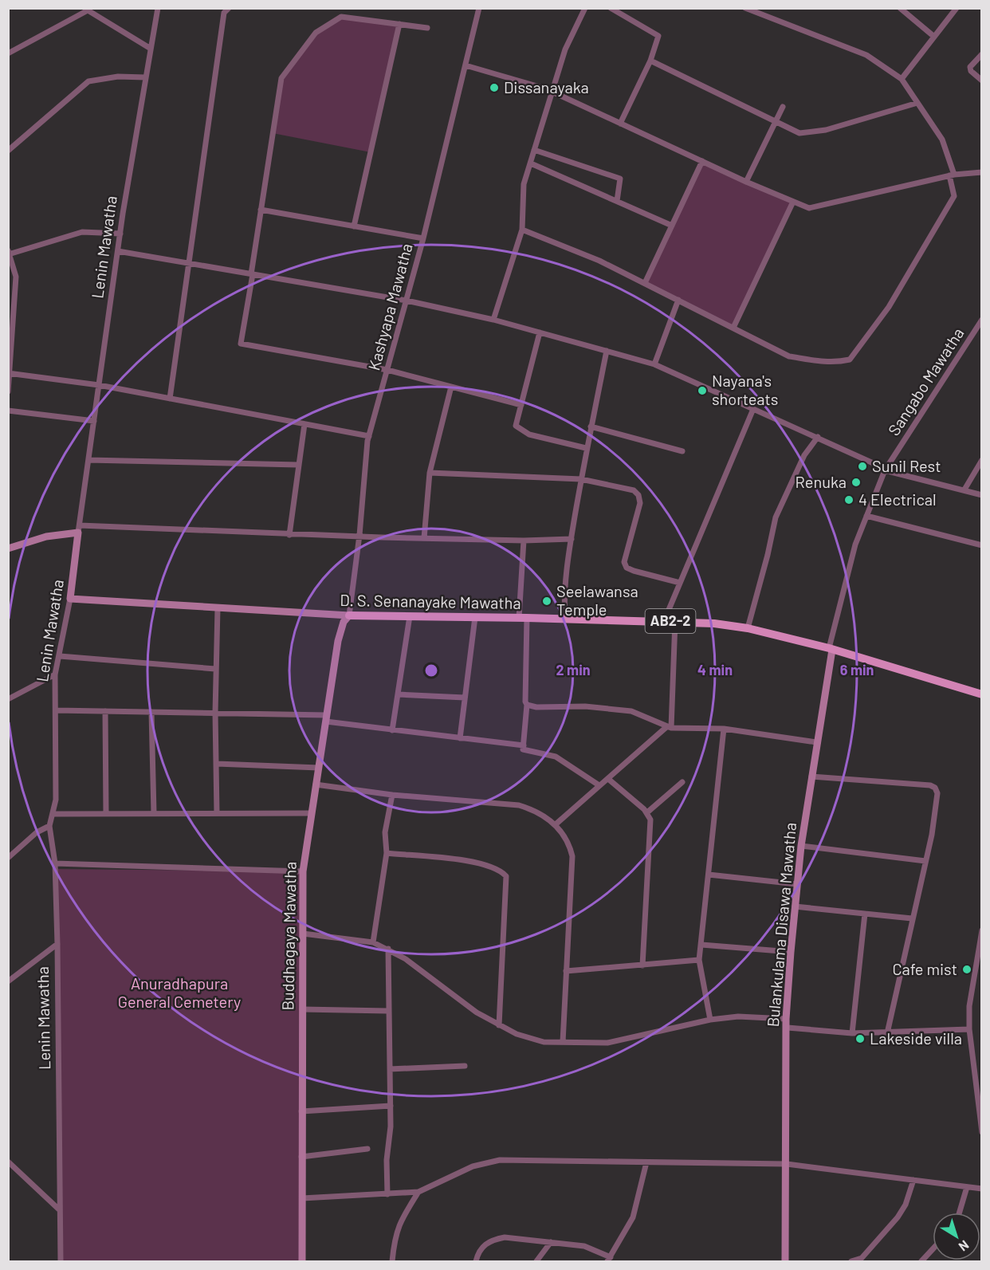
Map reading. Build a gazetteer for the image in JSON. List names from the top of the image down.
{
  "streets": {
    "main road": [
      "Lenin Mawatha",
      "D. S. Senanayake Mawatha",
      "AB2-2",
      "Bulankulama Disawa Mawatha",
      "Buddhagaya Mawatha"
    ],
    "street": ["Kashyapa Mawatha", "Sangabo Mawatha"]
  },
  "crossings": [
    ["Lenin Mawatha", "D. S. Senanayake Mawatha"],
    ["Kashyapa Mawatha", "D. S. Senanayake Mawatha"],
    ["Kashyapa Mawatha", "Buddhagaya Mawatha"],
    ["Sangabo Mawatha", "D. S. Senanayake Mawatha"],
    ["Sangabo Mawatha", "Bulankulama Disawa Mawatha"],
    ["D. S. Senanayake Mawatha", "Bulankulama Disawa Mawatha"],
    ["D. S. Senanayake Mawatha", "Buddhagaya Mawatha"]
  ],
  "parks": ["Anuradhapura General Cemetery"],
  "places": [
    "Dissanayaka",
    "Nayana's shorteats",
    "Sunil Rest",
    "Renuka",
    "4 Electrical",
    "Seelawansa Temple",
    "Cafe mist",
    "Lakeside villa"
  ],
  "north": "bottom right",
  "rings": ["2 min", "4 min", "6 min"]
}
